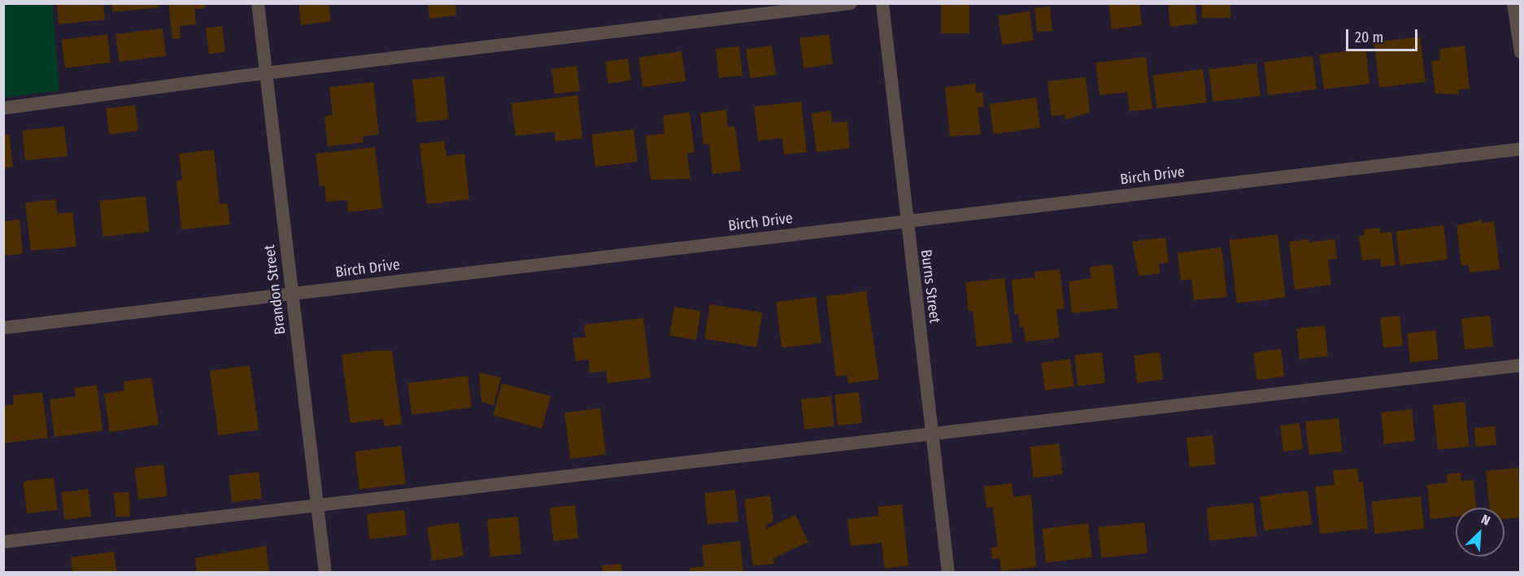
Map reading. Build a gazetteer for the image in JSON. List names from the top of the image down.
{
  "streets": {
    "street": ["Birch Drive", "Burns Street", "Brandon Street"]
  },
  "crossings": [
    ["Birch Drive", "Burns Street"],
    ["Birch Drive", "Brandon Street"]
  ],
  "scale_bar": "20 m",
  "north": "top right"
}
